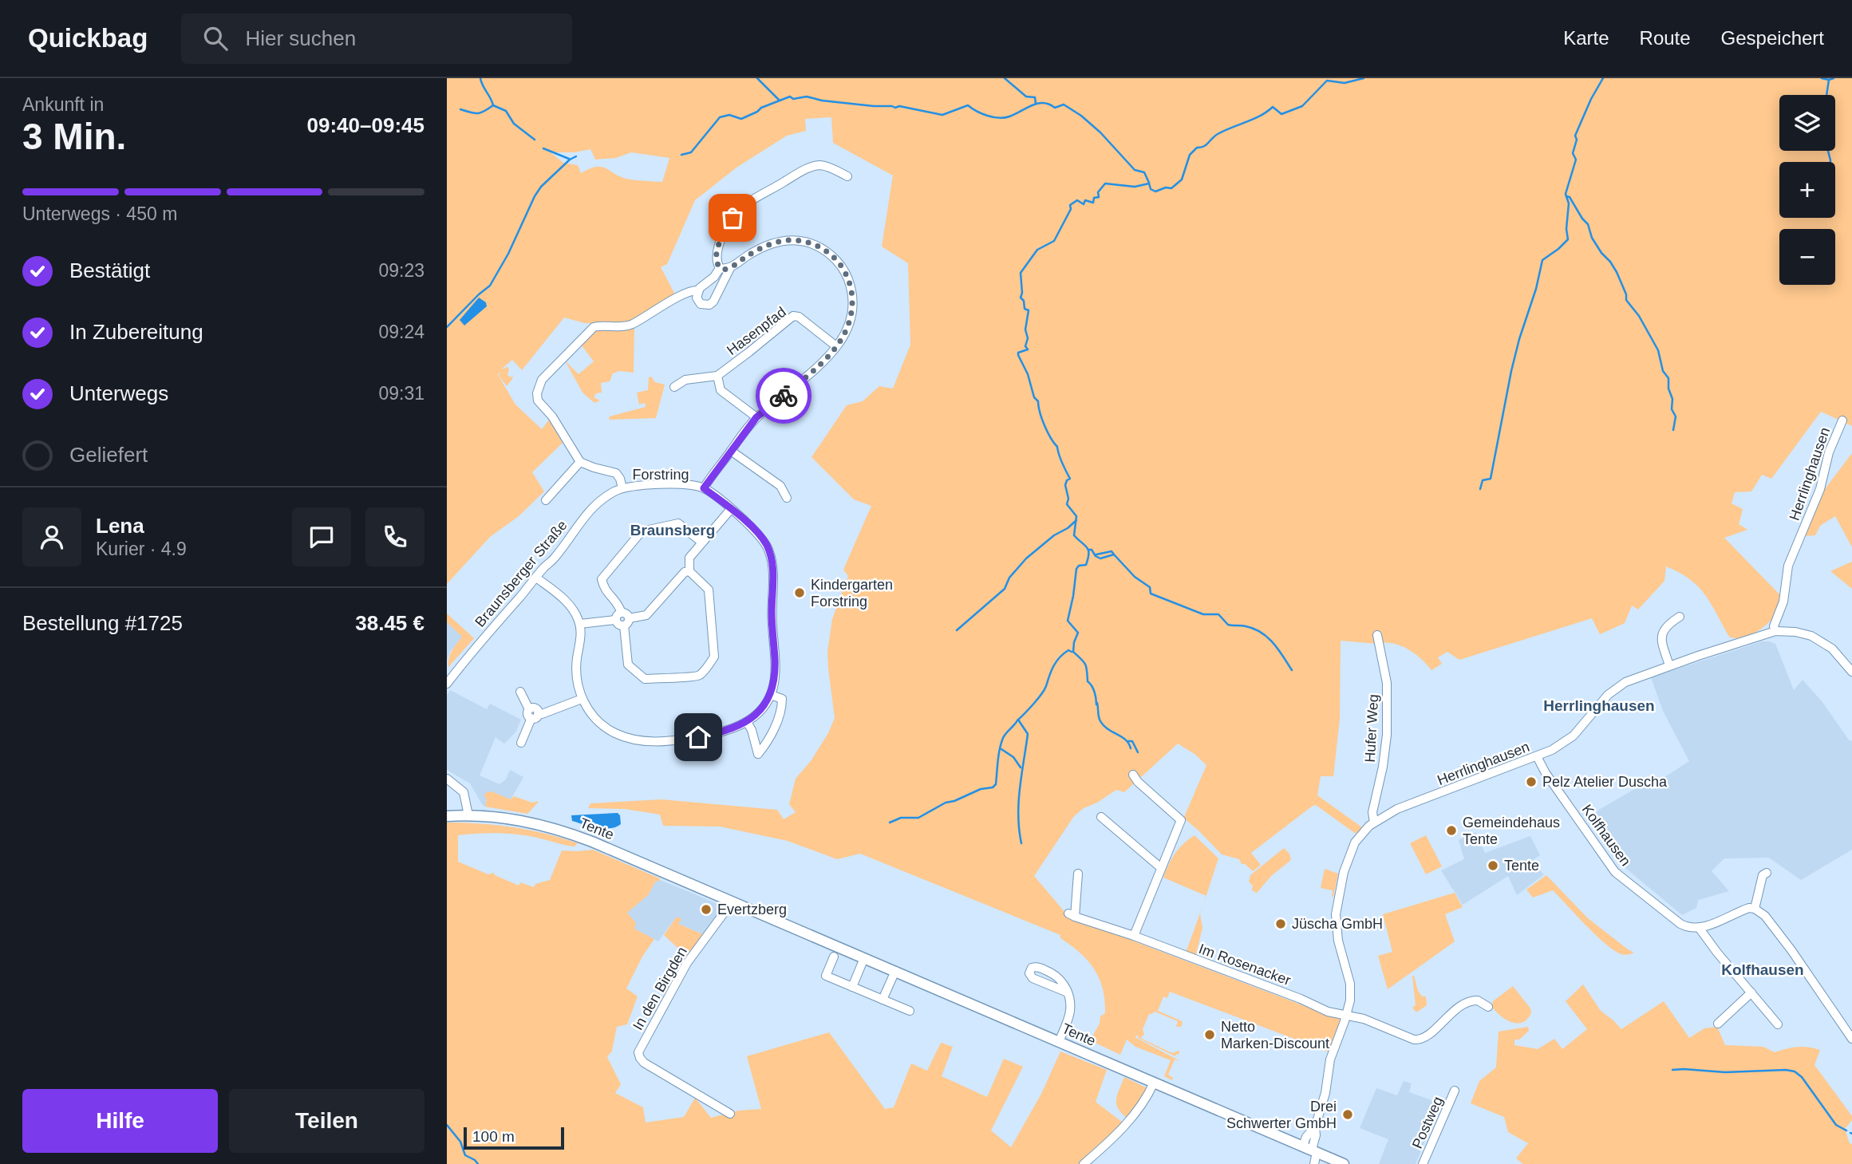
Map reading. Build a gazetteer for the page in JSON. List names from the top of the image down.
{
  "streets": {
    "main road": ["Tente"],
    "street": [
      "Hasenpfad",
      "Herrlinghausen",
      "Forstring",
      "Braunsberger Straße",
      "Hufer Weg",
      "Kolfhausen",
      "Im Rosenacker",
      "In den Birgden",
      "Postweg"
    ]
  },
  "crossings": [
    ["Herrlinghausen", "Hufer Weg"],
    ["Herrlinghausen", "Tente"],
    ["Herrlinghausen", "Kolfhausen"],
    ["Herrlinghausen", "Im Rosenacker"],
    ["Forstring", "Braunsberger Straße"],
    ["Tente", "In den Birgden"]
  ],
  "districts": ["Braunsberg", "Herrlinghausen", "Kolfhausen"],
  "places": [
    "Kindergarten Forstring",
    "Pelz Atelier Duscha",
    "Gemeindehaus Tente",
    "Tente",
    "Evertzberg",
    "Jüscha GmbH",
    "Netto Marken-Discount",
    "Drei Schwerter GmbH"
  ],
  "scale_bar": "100 m",
  "page": {
    "header": "Quickbag",
    "search": "Hier suchen",
    "nav": ["Karte", "Route", "Gespeichert"],
    "heading": ["3 Min.", "Ankunft in", "09:40–09:45"],
    "panel": [
      "Lena",
      "Kurier · 4.9",
      "Bestellung #1725",
      "38.45 €"
    ],
    "map_buttons": ["+", "−"],
    "bar": "Unterwegs · 450 m",
    "list": [
      ["Bestätigt", "09:23"],
      ["In Zubereitung", "09:24"],
      ["Unterwegs", "09:31"],
      "Geliefert"
    ],
    "buttons": ["Hilfe", "Teilen"],
    "scale": "100 m"
  }
}
